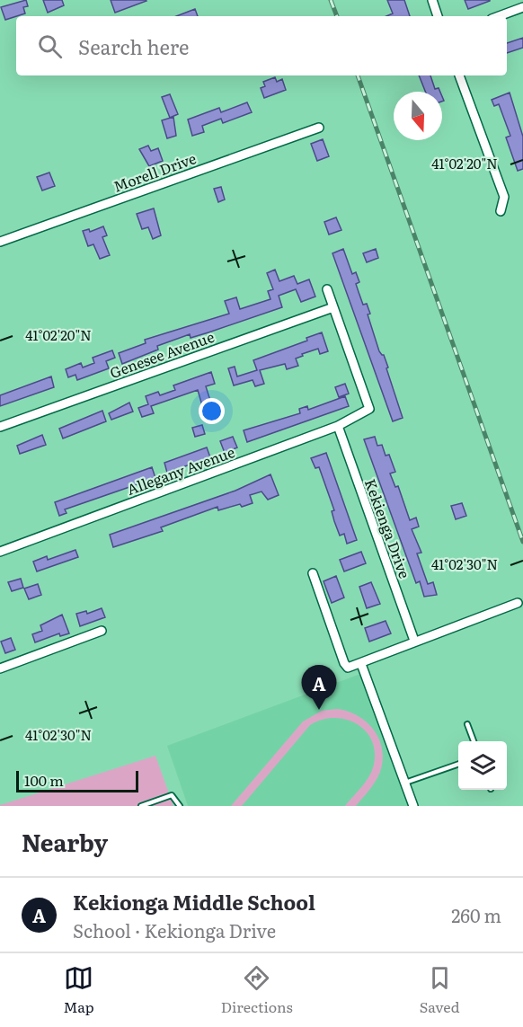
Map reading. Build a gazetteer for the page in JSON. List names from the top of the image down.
{
  "streets": {
    "street": [
      "Morell Drive",
      "Genesee Avenue",
      "Allegany Avenue",
      "Kekienga Drive"
    ]
  },
  "crossings": [
    ["Genesee Avenue", "Allegany Avenue"],
    ["Allegany Avenue", "Kekienga Drive"]
  ],
  "scale_bar": "100 m",
  "north": "bottom",
  "page": {
    "search": "Search here",
    "pins": "A",
    "scale": "100 m",
    "heading": "Nearby",
    "list": [
      {
        "mark": "A",
        "name": "Kekionga Middle School",
        "note": "School · Kekionga Drive",
        "value": "260 m"
      }
    ],
    "nav": ["Map", "Directions", "Saved"]
  },
  "coordinates": ["41°02'20\"N", "41°02'30\"N"]
}
